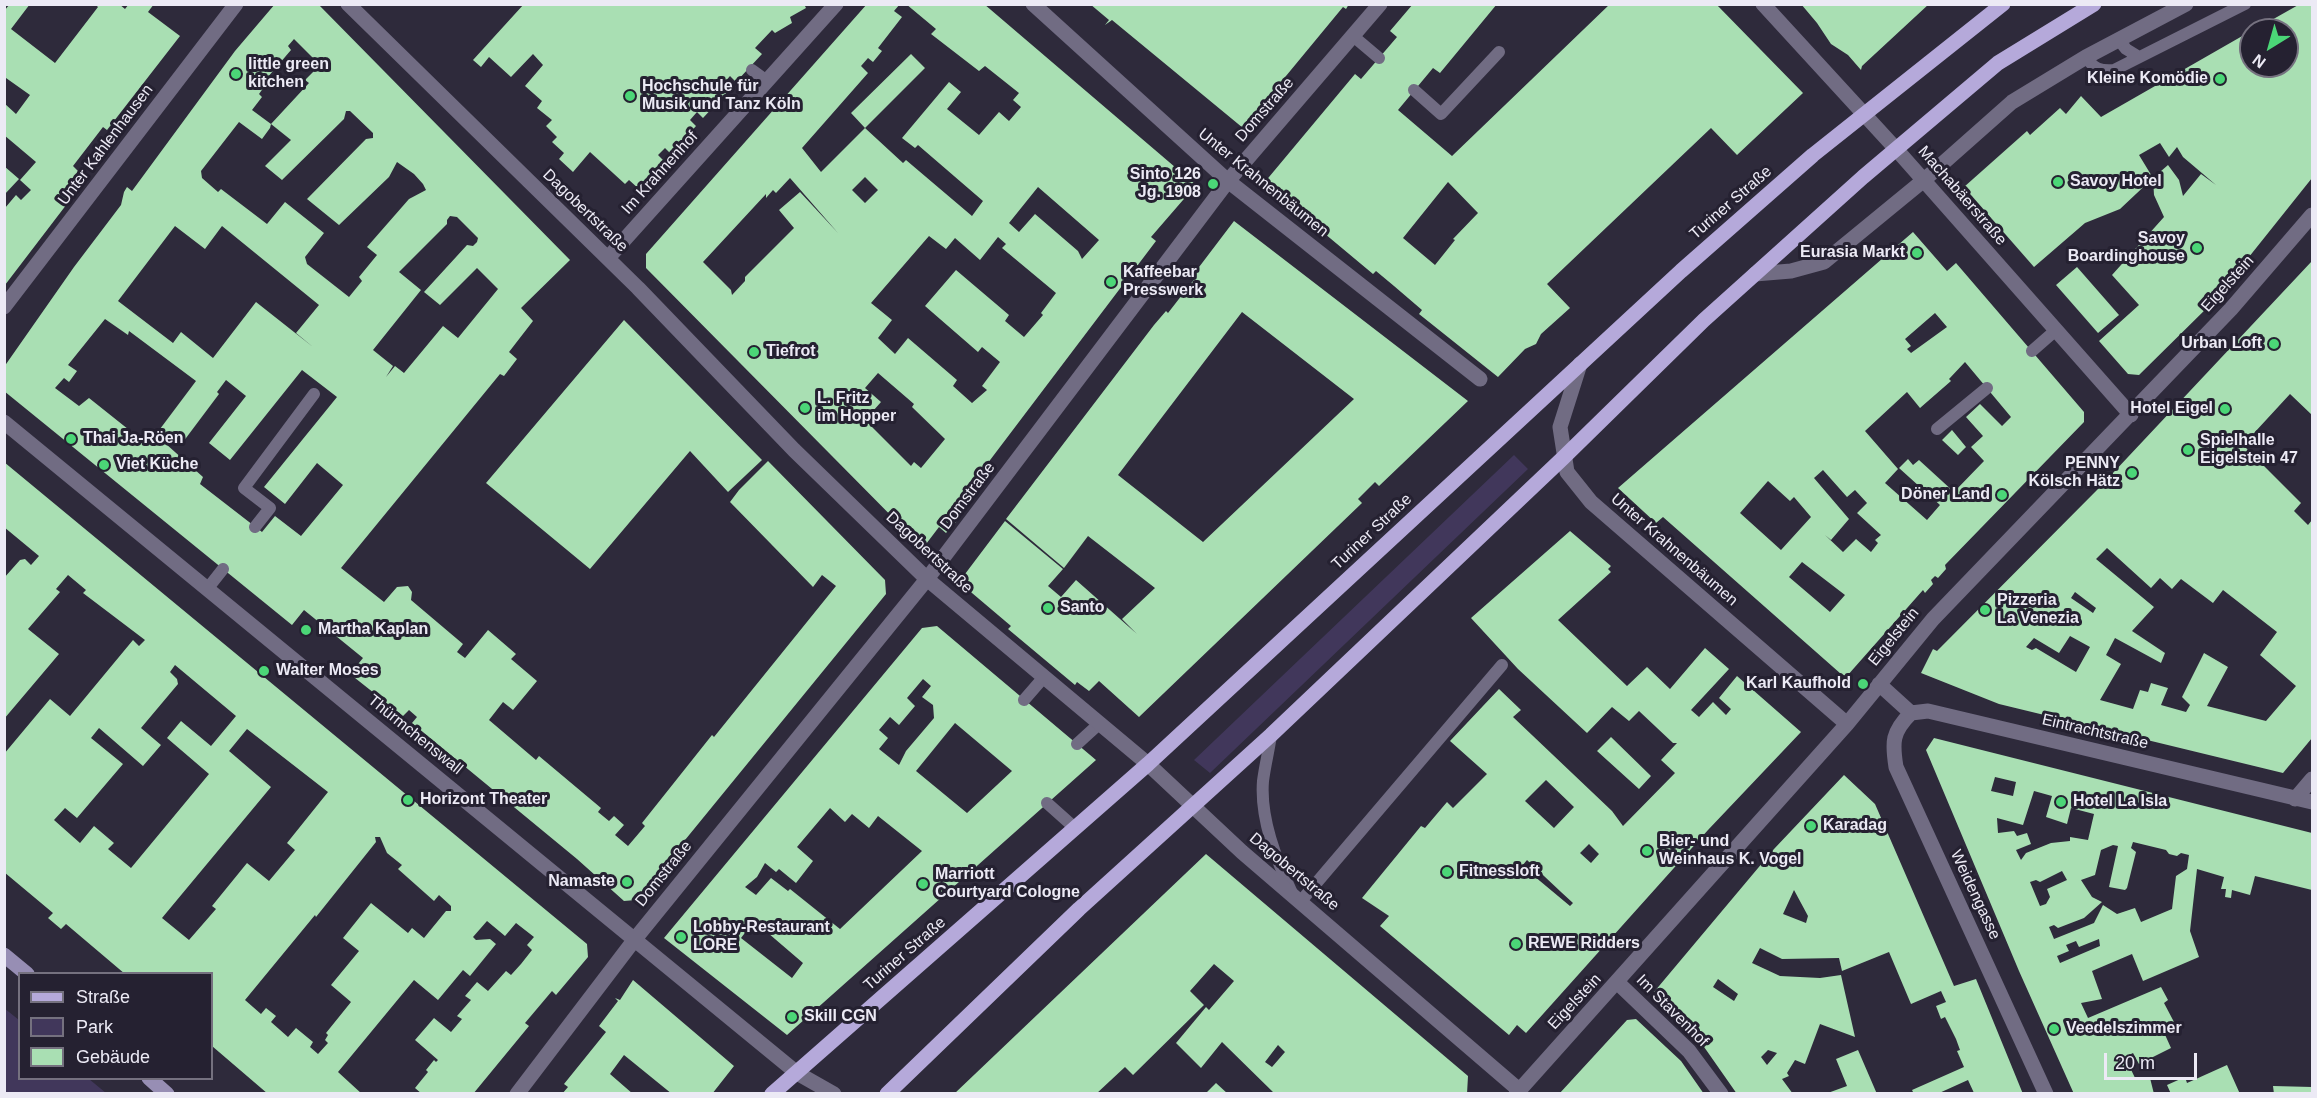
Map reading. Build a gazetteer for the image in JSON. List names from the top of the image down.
{
  "streets": {
    "main road": ["Turiner Straße"],
    "street": [
      "Domstraße",
      "Unter Kahlenhausen",
      "Im Krahnenhof",
      "Unter Krahnenbäumen",
      "Machabäerstraße",
      "Dagobertstraße",
      "Eigelstein",
      "Eintrachtstraße",
      "Thürmchenswall",
      "Weidengasse",
      "Im Stavenhof"
    ]
  },
  "crossings": [
    ["Domstraße", "Unter Krahnenbäumen"],
    ["Domstraße", "Dagobertstraße"],
    ["Domstraße", "Thürmchenswall"],
    ["Im Krahnenhof", "Dagobertstraße"],
    ["Unter Krahnenbäumen", "Turiner Straße"],
    ["Unter Krahnenbäumen", "Eigelstein"],
    ["Machabäerstraße", "Turiner Straße"],
    ["Machabäerstraße", "Eigelstein"],
    ["Turiner Straße", "Dagobertstraße"],
    ["Turiner Straße", "Thürmchenswall"],
    ["Dagobertstraße", "Eigelstein"],
    ["Eigelstein", "Im Stavenhof"],
    ["Eintrachtstraße", "Weidengasse"]
  ],
  "places": [
    "little green kitchen",
    "Kleine Komödie",
    "Hochschule für Musik und Tanz Köln",
    "Savoy Hotel",
    "Sinto 126 Jg. 1908",
    "Savoy Boardinghouse",
    "Eurasia Markt",
    "Kaffeebar Presswerk",
    "Urban Loft",
    "Tiefrot",
    "L. Fritz im Hopper",
    "Hotel Eigel",
    "Thai Ja-Röen",
    "Spielhalle Eigelstein 47",
    "Viet Küche",
    "PENNY Kölsch Hätz",
    "Döner Land",
    "Santo",
    "Pizzeria La Venezia",
    "Martha Kaplan",
    "Walter Moses",
    "Karl Kaufhold",
    "Horizont Theater",
    "Hotel La Isla",
    "Karadag",
    "Bier- und Weinhaus K. Vogel",
    "Fitnessloft",
    "Namaste",
    "Marriott Courtyard Cologne",
    "Lobby-Restaurant LORE",
    "REWE Ridders",
    "Skill CGN",
    "Veedelszimmer"
  ],
  "legend": ["Straße", "Park", "Gebäude"],
  "scale_bar": "20 m",
  "north": "bottom left"
}
